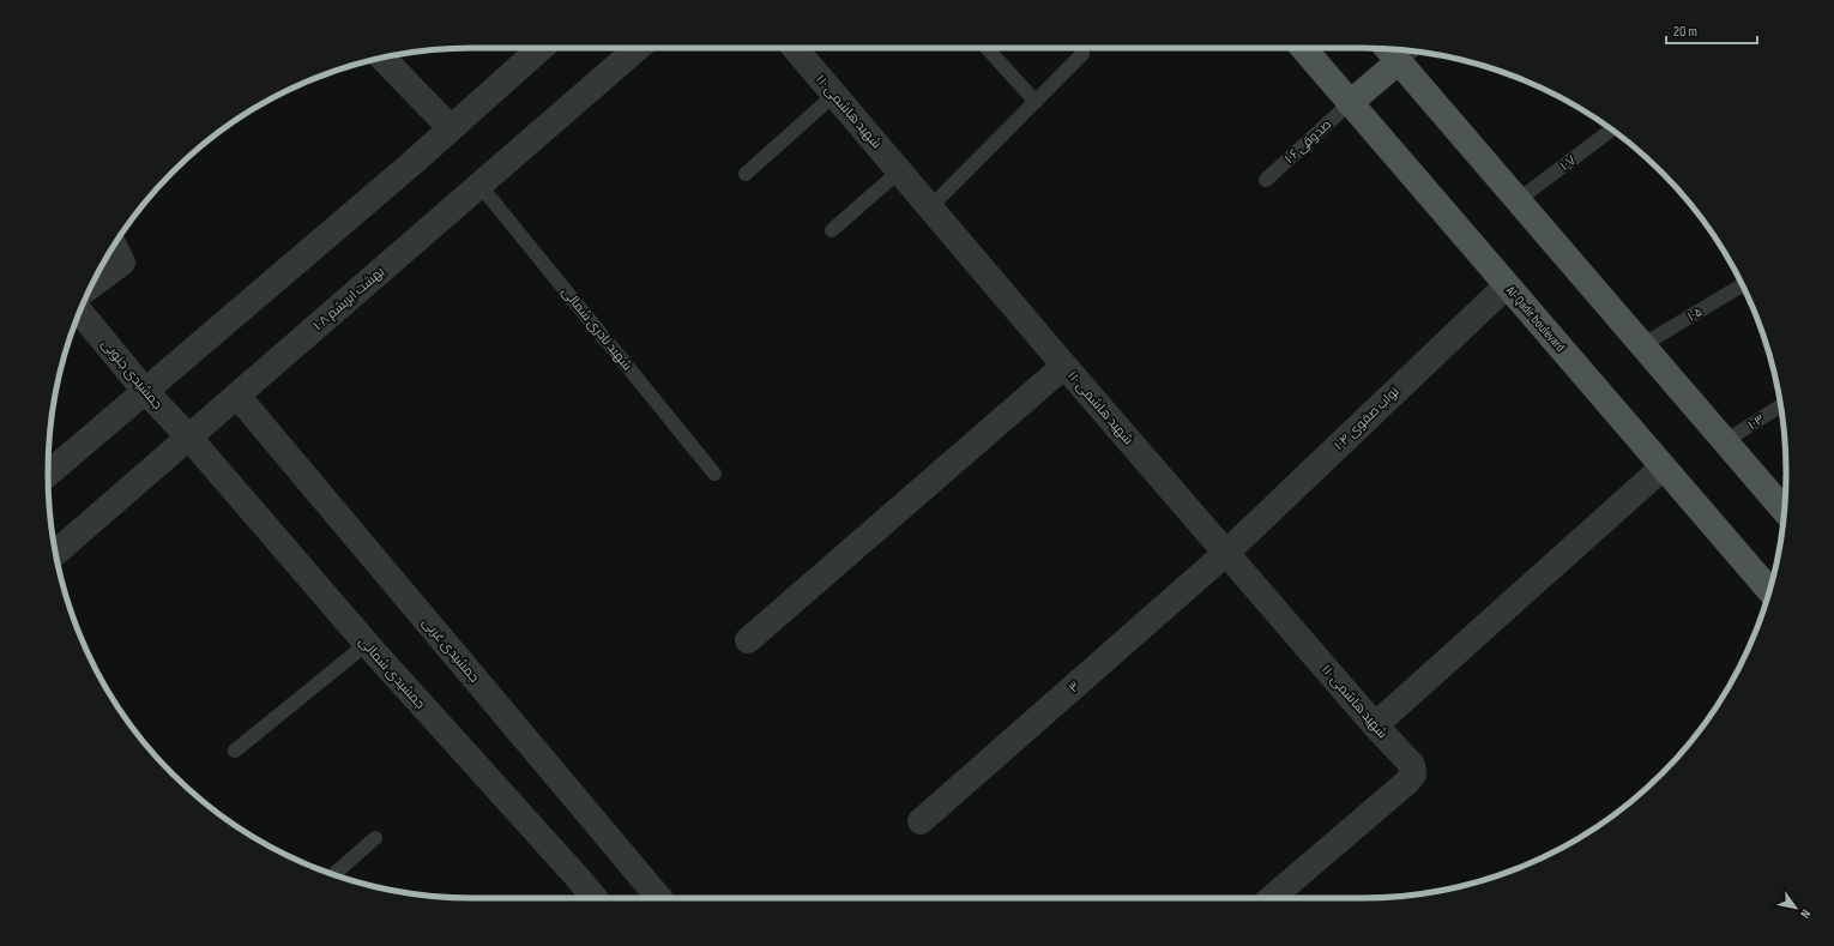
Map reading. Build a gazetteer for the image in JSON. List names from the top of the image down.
{
  "streets": {
    "main road": ["Al-Qadir boulevard"],
    "street": [
      "شهید هاشمی ۱۱۰",
      "بهشت ابریشم ۱۰۸",
      "جمشیدی جنوبی",
      "نواب صفوی ۱۰۴",
      "جمشیدی غربی",
      "جمشیدی شمالی",
      "۳"
    ],
    "lane": [
      "صدوقی ۱۰۶",
      "۱۰۷",
      "۱۰۵",
      "شهید نادری شمالی",
      "۱۰۳"
    ]
  },
  "crossings": [
    ["شهید هاشمی ۱۱۰", "نواب صفوی ۱۰۴"],
    ["شهید هاشمی ۱۱۰", "۳"],
    ["صدوقی ۱۰۶", "Al-Qadir boulevard"],
    ["بهشت ابریشم ۱۰۸", "شهید نادری شمالی"],
    ["بهشت ابریشم ۱۰۸", "جمشیدی جنوبی"],
    ["بهشت ابریشم ۱۰۸", "جمشیدی غربی"],
    ["بهشت ابریشم ۱۰۸", "جمشیدی شمالی"],
    ["Al-Qadir boulevard", "نواب صفوی ۱۰۴"],
    ["جمشیدی جنوبی", "جمشیدی شمالی"],
    ["نواب صفوی ۱۰۴", "۳"]
  ],
  "scale_bar": "20 m",
  "north": "bottom right"
}
